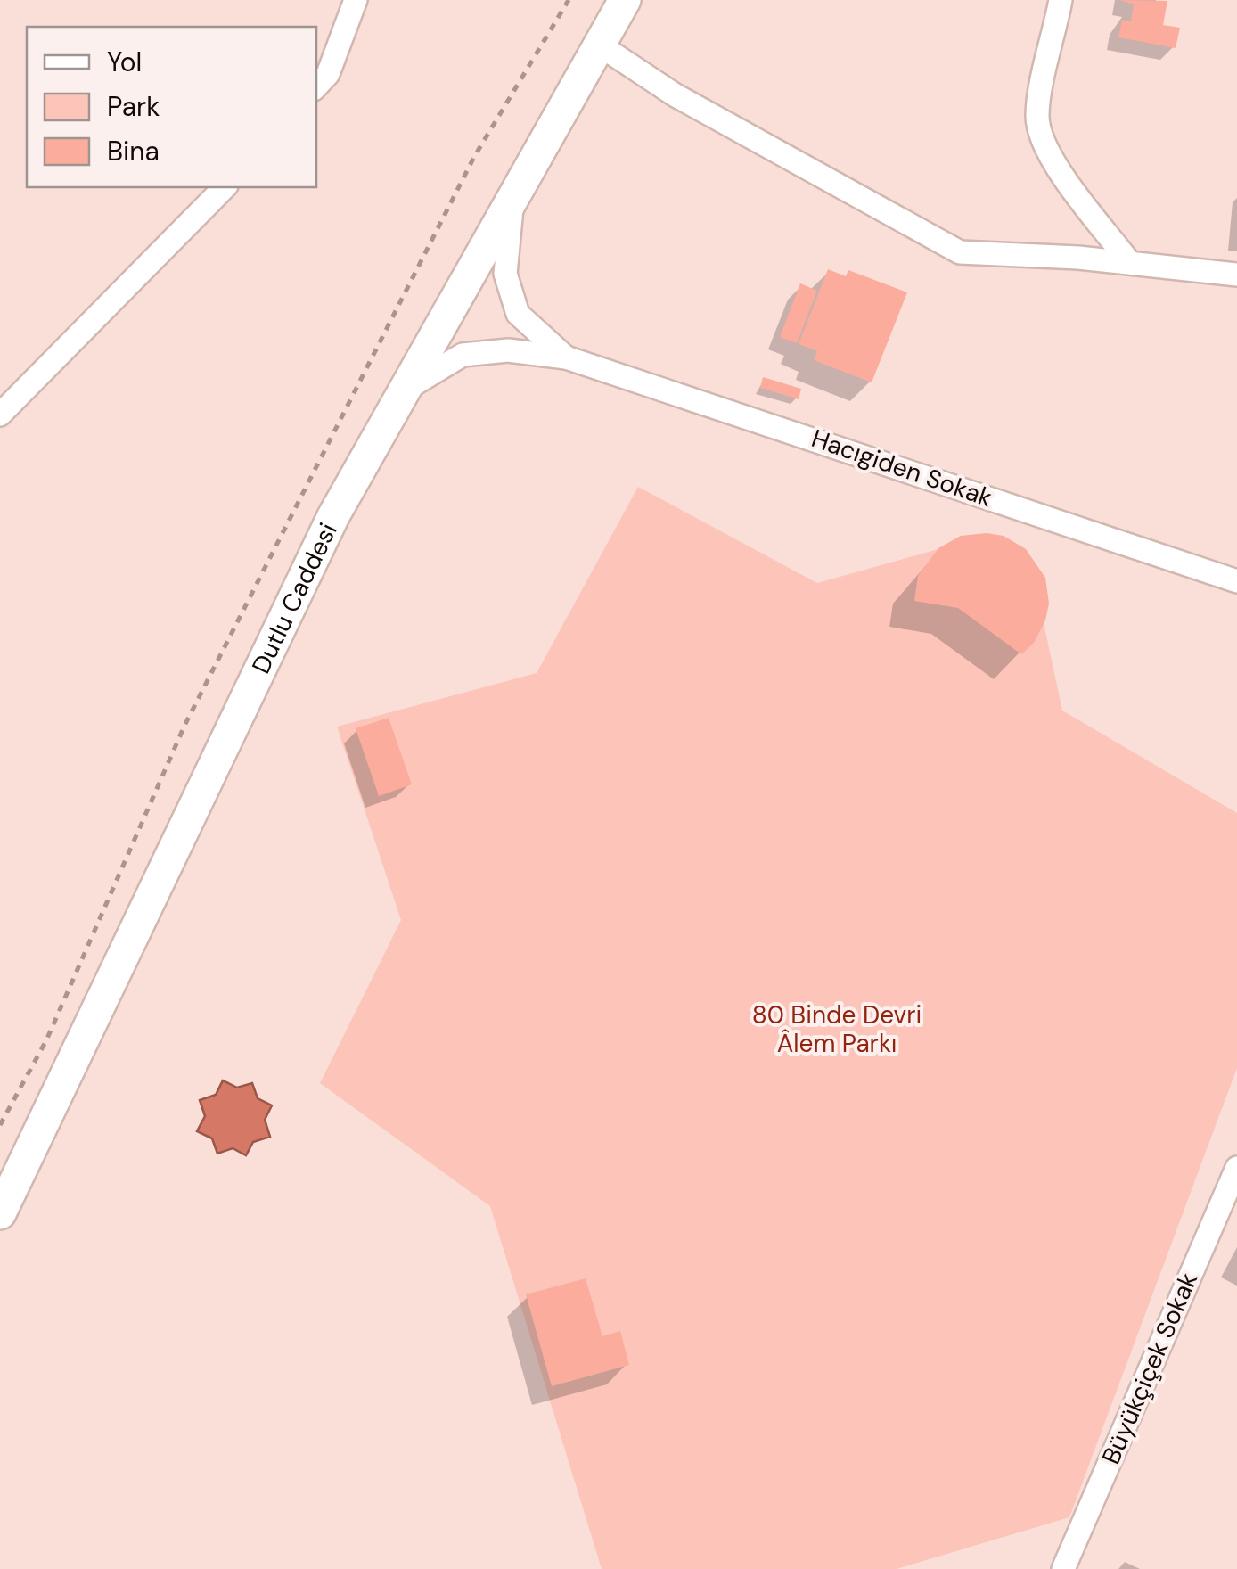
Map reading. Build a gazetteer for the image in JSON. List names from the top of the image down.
{
  "streets": {
    "main road": ["Dutlu Caddesi"],
    "street": ["Hacıgiden Sokak", "Büyükçiçek Sokak"]
  },
  "crossings": [
    ["Hacıgiden Sokak", "Dutlu Caddesi"]
  ],
  "parks": ["80 Binde Devri Âlem Parkı"],
  "legend": ["Yol", "Park", "Bina"]
}
